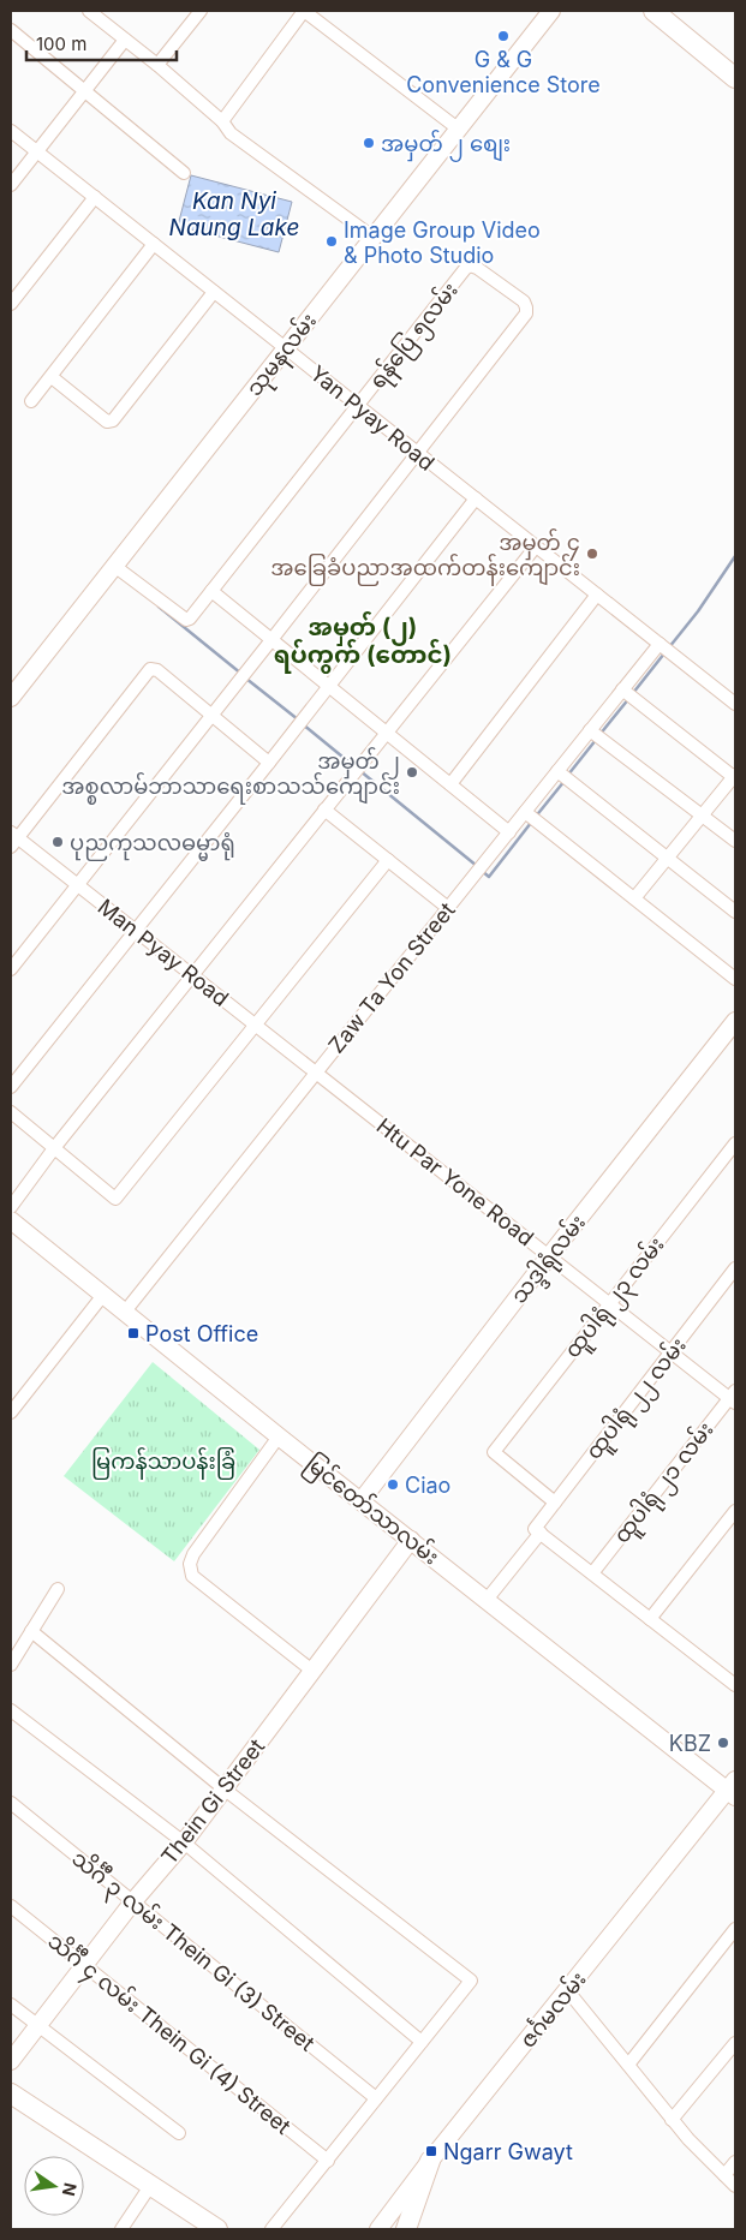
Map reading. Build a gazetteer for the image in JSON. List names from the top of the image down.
{
  "streets": {
    "street": [
      "ရန်ပြေ ၅လမ်း",
      "သုမနလမ်း",
      "Yan Pyay Road",
      "Man Pyay Road",
      "Zaw Ta Yon Street",
      "Htu Par Yone Road",
      "သဒ္ဒါရုံလမ်း",
      "ထူပါရုံ ၂၃ လမ်း",
      "ထူပါရုံ ၂၂ လမ်း",
      "ထူပါရုံ ၂၁ လမ်း",
      "မြင်တော်သာလမ်း",
      "Thein Gi Street",
      "သိင်္ဂီ ၃ လမ်း Thein Gi (3) Street",
      "ဇင်္ဂမလမ်း",
      "သိင်္ဂီ ၄ လမ်း Thein Gi (4) Street"
    ]
  },
  "crossings": [
    ["ရန်ပြေ ၅လမ်း", "သုမနလမ်း"],
    ["ရန်ပြေ ၅လမ်း", "Yan Pyay Road"],
    ["သုမနလမ်း", "Yan Pyay Road"],
    ["Yan Pyay Road", "Zaw Ta Yon Street"],
    ["Man Pyay Road", "Zaw Ta Yon Street"],
    ["Man Pyay Road", "Htu Par Yone Road"],
    ["Zaw Ta Yon Street", "Htu Par Yone Road"],
    ["Zaw Ta Yon Street", "မြင်တော်သာလမ်း"],
    ["Htu Par Yone Road", "သဒ္ဒါရုံလမ်း"],
    ["Htu Par Yone Road", "ထူပါရုံ ၂၃ လမ်း"],
    ["Htu Par Yone Road", "ထူပါရုံ ၂၂ လမ်း"],
    ["Htu Par Yone Road", "ထူပါရုံ ၂၁ လမ်း"],
    ["သဒ္ဒါရုံလမ်း", "မြင်တော်သာလမ်း"],
    ["ထူပါရုံ ၂၃ လမ်း", "ထူပါရုံ ၂၂ လမ်း"],
    ["ထူပါရုံ ၂၂ လမ်း", "မြင်တော်သာလမ်း"],
    ["မြင်တော်သာလမ်း", "Thein Gi Street"],
    ["မြင်တော်သာလမ်း", "ဇင်္ဂမလမ်း"],
    ["Thein Gi Street", "သိင်္ဂီ ၃ လမ်း Thein Gi (3) Street"],
    ["Thein Gi Street", "သိင်္ဂီ ၄ လမ်း Thein Gi (4) Street"]
  ],
  "districts": ["အမှတ် (၂) ရပ်ကွက် (တောင်)"],
  "water": ["Kan Nyi Naung Lake"],
  "parks": ["မြကန်သာပန်းခြံ"],
  "places": {
    "other": [
      "G & G Convenience Store",
      "အမှတ် ၂ စျေး",
      "Image Group Video & Photo Studio",
      "အမှတ် ၄ အခြေခံပညာအထက်တန်းကျောင်း",
      "အမှတ် ၂ အစ္စလာမ်ဘာသာရေးစာသသ်ကျောင်း",
      "ပုညကုသလဓမ္မာရုံ",
      "Ciao",
      "KBZ"
    ],
    "transit": ["Post Office", "Ngarr Gwayt"]
  },
  "scale_bar": "100 m",
  "north": "right"
}
